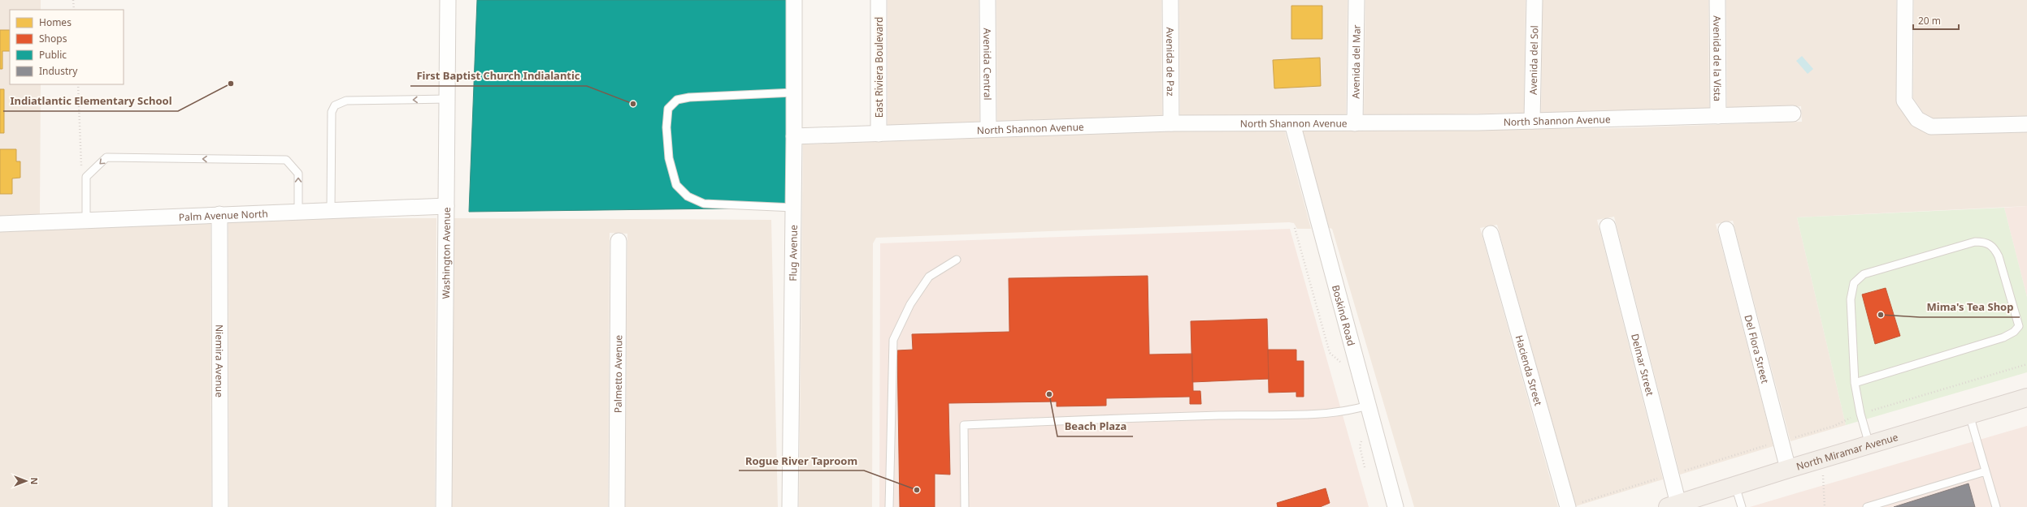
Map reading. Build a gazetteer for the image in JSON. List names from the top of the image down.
{
  "streets": {
    "main road": ["North Miramar Avenue"],
    "street": [
      "Avenida de la Vista",
      "Avenida del Sol",
      "Avenida de Paz",
      "Avenida del Mar",
      "Avenida Central",
      "East Riviera Boulevard",
      "North Shannon Avenue",
      "Palm Avenue North",
      "Washington Avenue",
      "Flug Avenue",
      "Boskind Road",
      "Del Flora Street",
      "Niemira Avenue",
      "Delmar Street",
      "Hacienda Street",
      "Palmetto Avenue"
    ]
  },
  "crossings": [
    ["Avenida de la Vista", "North Shannon Avenue"],
    ["Avenida del Sol", "North Shannon Avenue"],
    ["Avenida de Paz", "North Shannon Avenue"],
    ["Avenida del Mar", "North Shannon Avenue"],
    ["Avenida Central", "North Shannon Avenue"],
    ["East Riviera Boulevard", "North Shannon Avenue"],
    ["North Shannon Avenue", "Flug Avenue"],
    ["North Shannon Avenue", "Boskind Road"],
    ["Palm Avenue North", "Washington Avenue"],
    ["Palm Avenue North", "Niemira Avenue"],
    ["Del Flora Street", "North Miramar Avenue"],
    ["Delmar Street", "North Miramar Avenue"]
  ],
  "places": [
    "Indiatlantic Elementary School",
    "First Baptist Church Indialantic",
    "Mima's Tea Shop",
    "Beach Plaza",
    "Rogue River Taproom"
  ],
  "legend": [
    "Homes",
    "Shops",
    "Public",
    "Industry"
  ],
  "scale_bar": "20 m",
  "north": "right"
}
